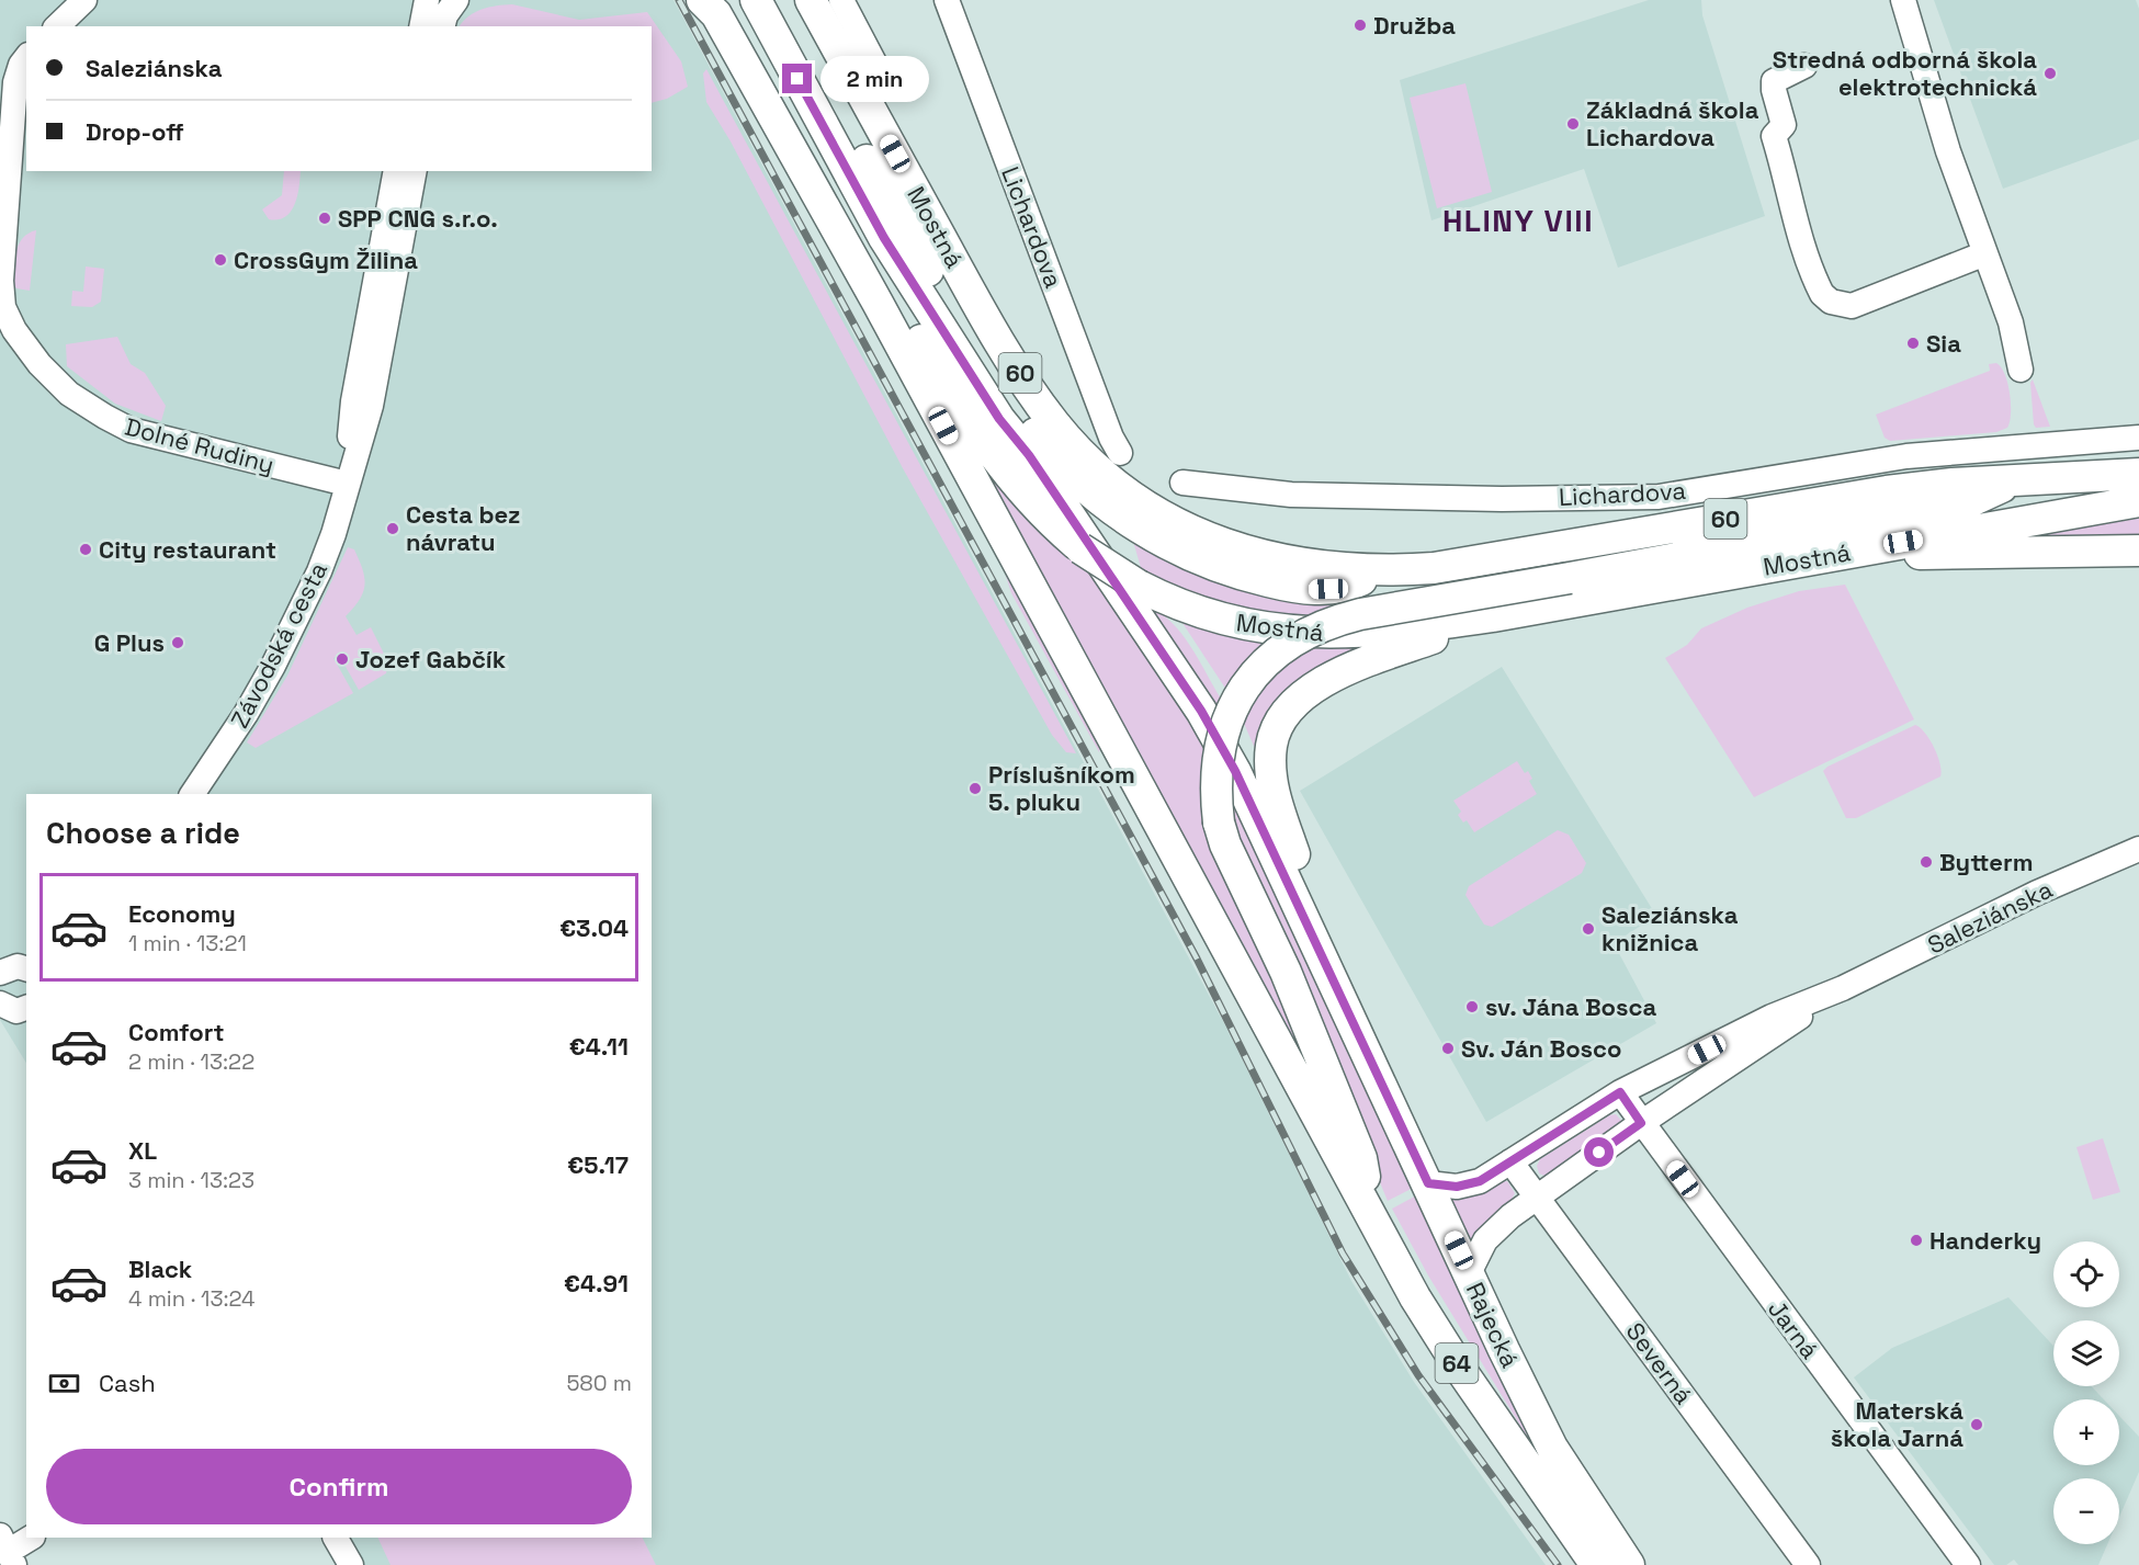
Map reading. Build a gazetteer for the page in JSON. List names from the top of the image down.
{
  "streets": {
    "main road": [
      "Mostná",
      "60",
      "Rajecká",
      "64"
    ],
    "street": [
      "Lichardova",
      "Dolné Rudiny",
      "Závodská cesta",
      "Saleziánska",
      "Jarná",
      "Severná"
    ]
  },
  "crossings": [
    ["Dolné Rudiny", "Závodská cesta"],
    ["Saleziánska", "Rajecká"],
    ["Saleziánska", "Jarná"],
    ["Saleziánska", "Severná"]
  ],
  "districts": ["HLINY VIII"],
  "places": [
    "Družba",
    "Stredná odborná škola elektrotechnická",
    "Základná škola Lichardova",
    "SPP CNG s.r.o.",
    "CrossGym Žilina",
    "Sia",
    "Cesta bez návratu",
    "City restaurant",
    "G Plus",
    "Jozef Gabčík",
    "Príslušníkom 5. pluku",
    "Bytterm",
    "Saleziánska knižnica",
    "sv. Jána Bosca",
    "Sv. Ján Bosco",
    "Handerky",
    "Materská škola Jarná"
  ],
  "page": {
    "banner": ["Saleziánska", "Drop-off"],
    "bubble": "2 min",
    "heading": "Choose a ride",
    "list": [
      {
        "name": "Economy",
        "note": "1 min · 13:21",
        "value": "€3.04"
      },
      {
        "name": "Comfort",
        "note": "2 min · 13:22",
        "value": "€4.11"
      },
      {
        "name": "XL",
        "note": "3 min · 13:23",
        "value": "€5.17"
      },
      {
        "name": "Black",
        "note": "4 min · 13:24",
        "value": "€4.91"
      }
    ],
    "map_buttons": ["+", "−"],
    "pay": ["Cash", "580 m"],
    "buttons": "Confirm"
  }
}
